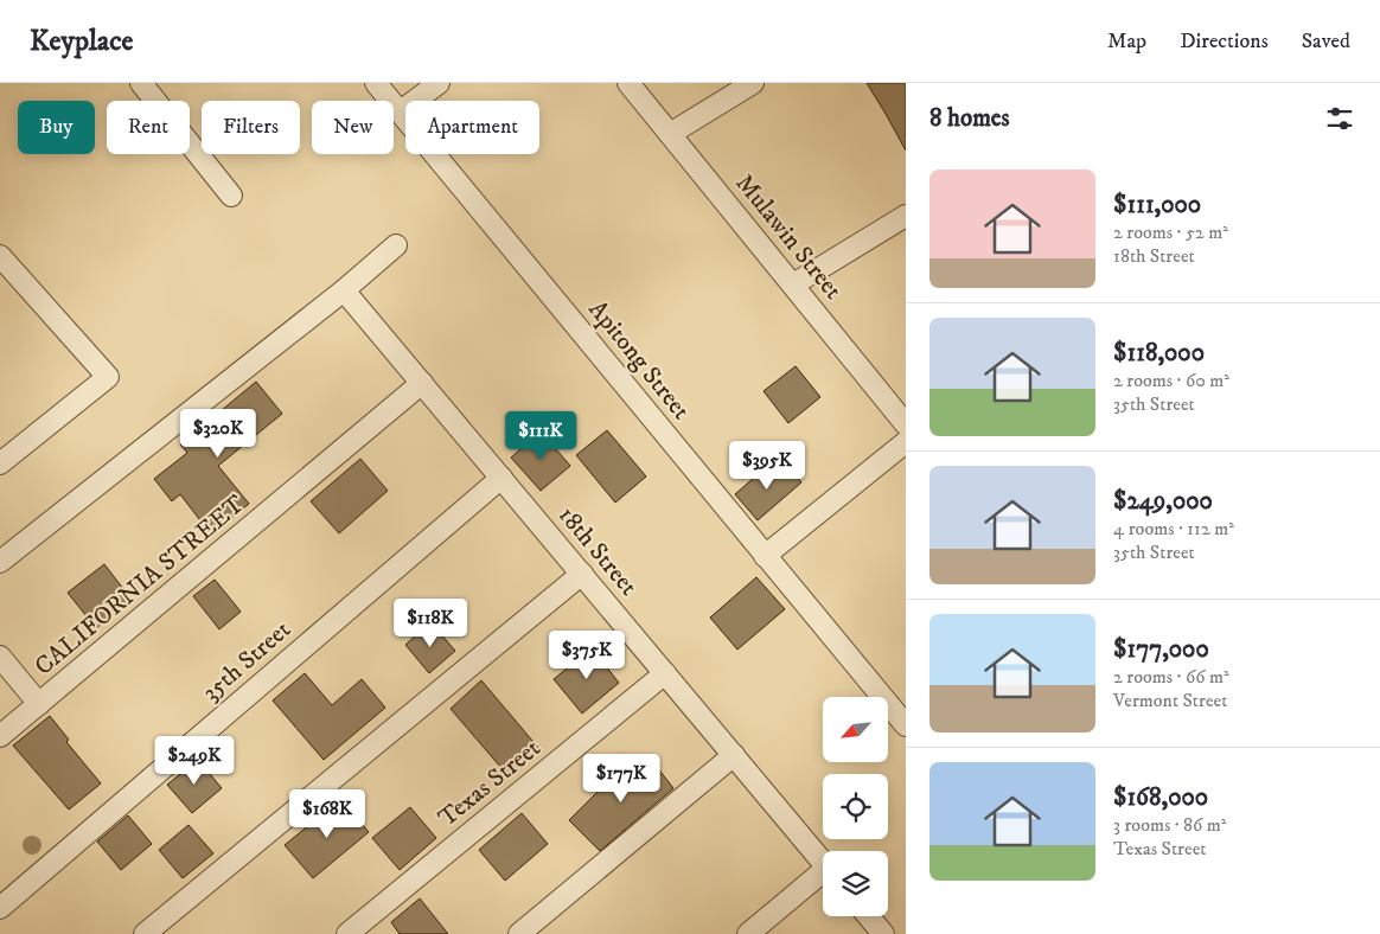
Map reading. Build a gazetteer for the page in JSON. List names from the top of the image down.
{
  "streets": {
    "street": [
      "Mulawin Street",
      "Apitong Street",
      "18th Street",
      "CALIFORNIA STREET",
      "35th Street",
      "Texas Street"
    ]
  },
  "crossings": [
    ["18th Street", "CALIFORNIA STREET"],
    ["18th Street", "35th Street"],
    ["18th Street", "Texas Street"]
  ],
  "north": "bottom left",
  "page": {
    "header": "Keyplace",
    "nav": ["Map", "Directions", "Saved"],
    "heading": "8 homes",
    "chip": [
      "Buy",
      "Rent",
      "Filters",
      "New",
      "Apartment"
    ],
    "list": [
      {
        "name": "$111,000",
        "note": "2 rooms · 52 m² · 18th Street"
      },
      {
        "name": "$118,000",
        "note": "2 rooms · 60 m² · 35th Street"
      },
      {
        "name": "$249,000",
        "note": "4 rooms · 112 m² · 35th Street"
      },
      {
        "name": "$177,000",
        "note": "2 rooms · 66 m² · Vermont Street"
      },
      {
        "name": "$168,000",
        "note": "3 rooms · 86 m² · Texas Street"
      }
    ],
    "price": [
      "$320K",
      "$111K",
      "$395K",
      "$118K",
      "$375K",
      "$249K",
      "$177K",
      "$168K"
    ]
  }
}
